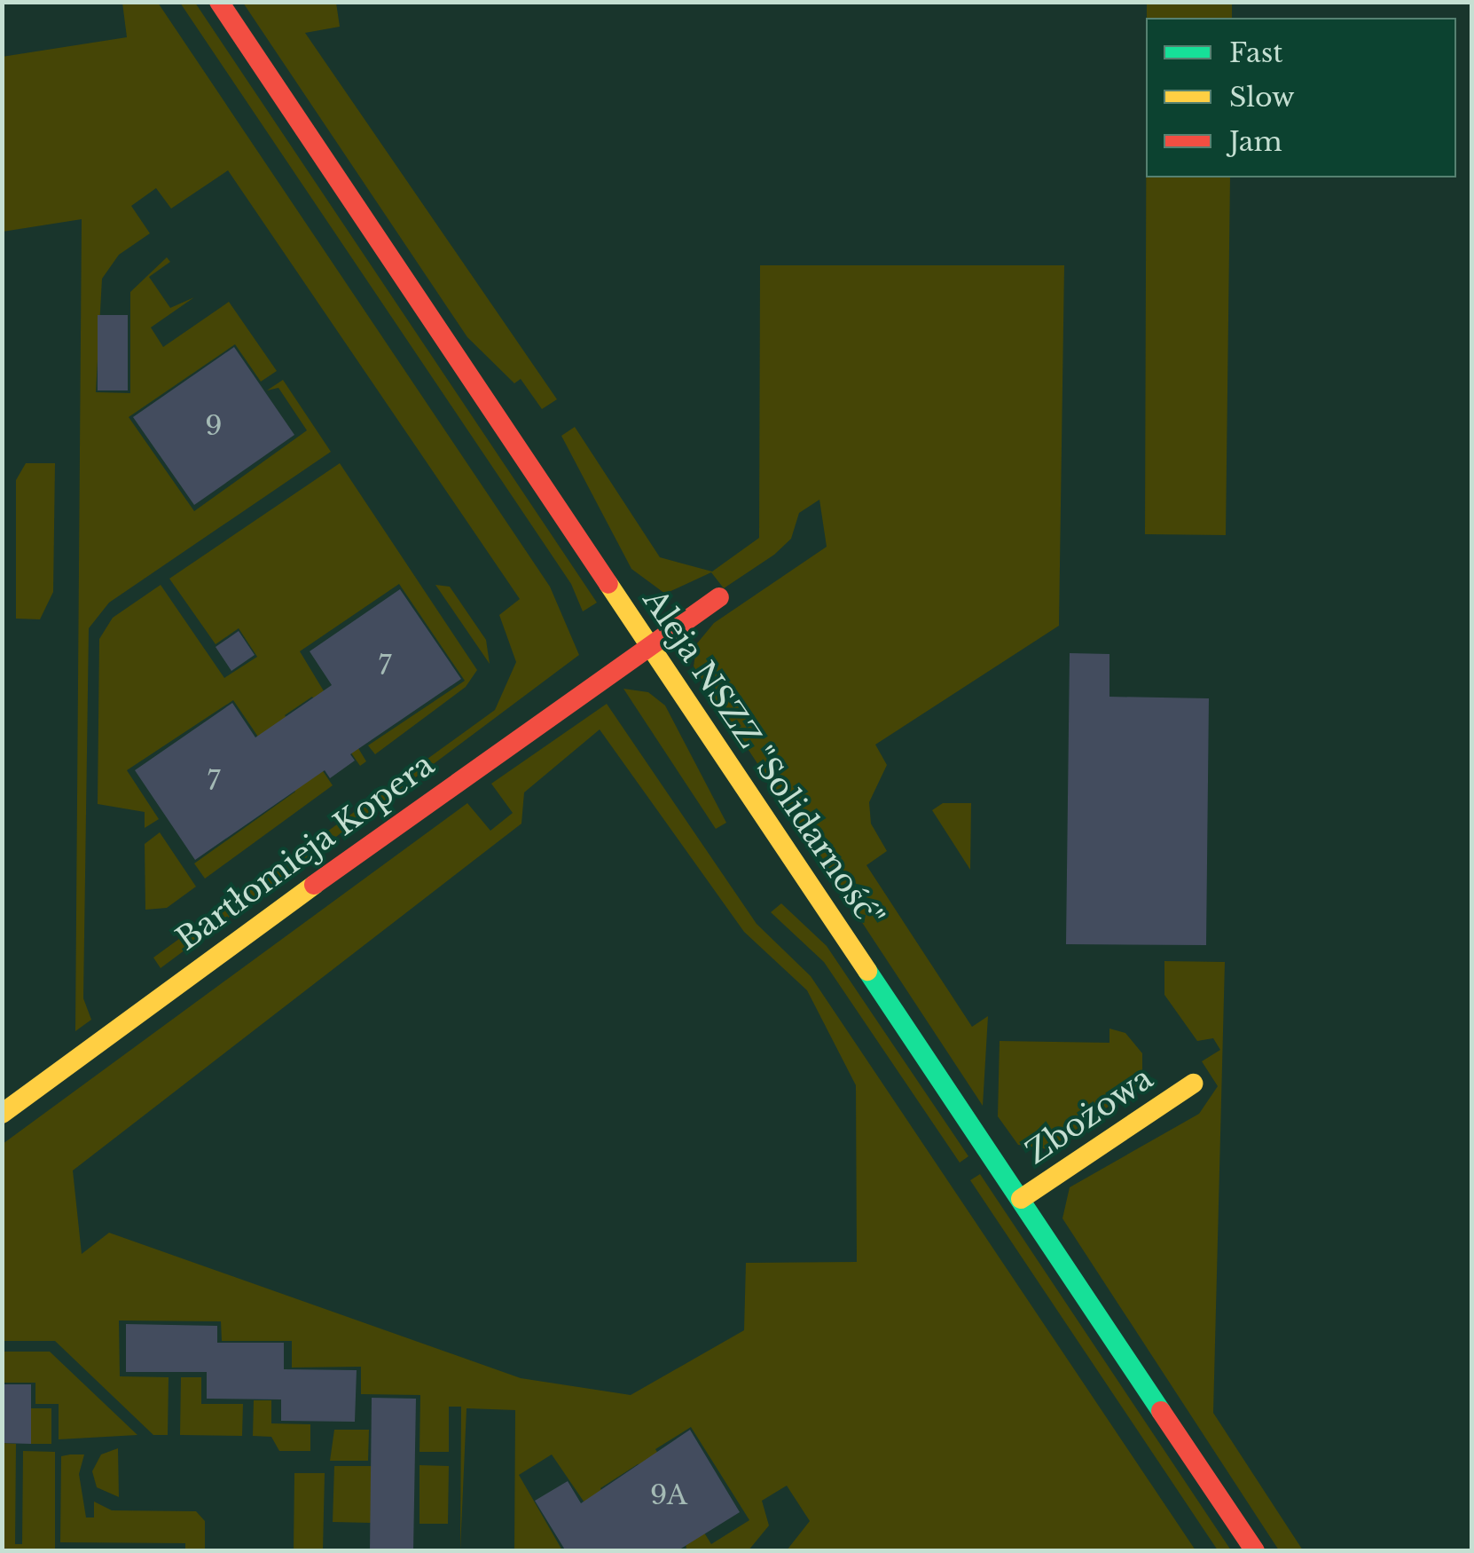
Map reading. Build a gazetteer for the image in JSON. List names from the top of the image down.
{
  "streets": {
    "street": ["Aleja NSZZ \"Solidarność\"", "Bartłomieja Kopera", "Zbożowa"]
  },
  "crossings": [
    ["Aleja NSZZ \"Solidarność\"", "Bartłomieja Kopera"],
    ["Aleja NSZZ \"Solidarność\"", "Zbożowa"]
  ],
  "house_numbers": [
    "9",
    "7",
    "7",
    "9A"
  ],
  "legend": ["Fast", "Slow", "Jam"]
}
